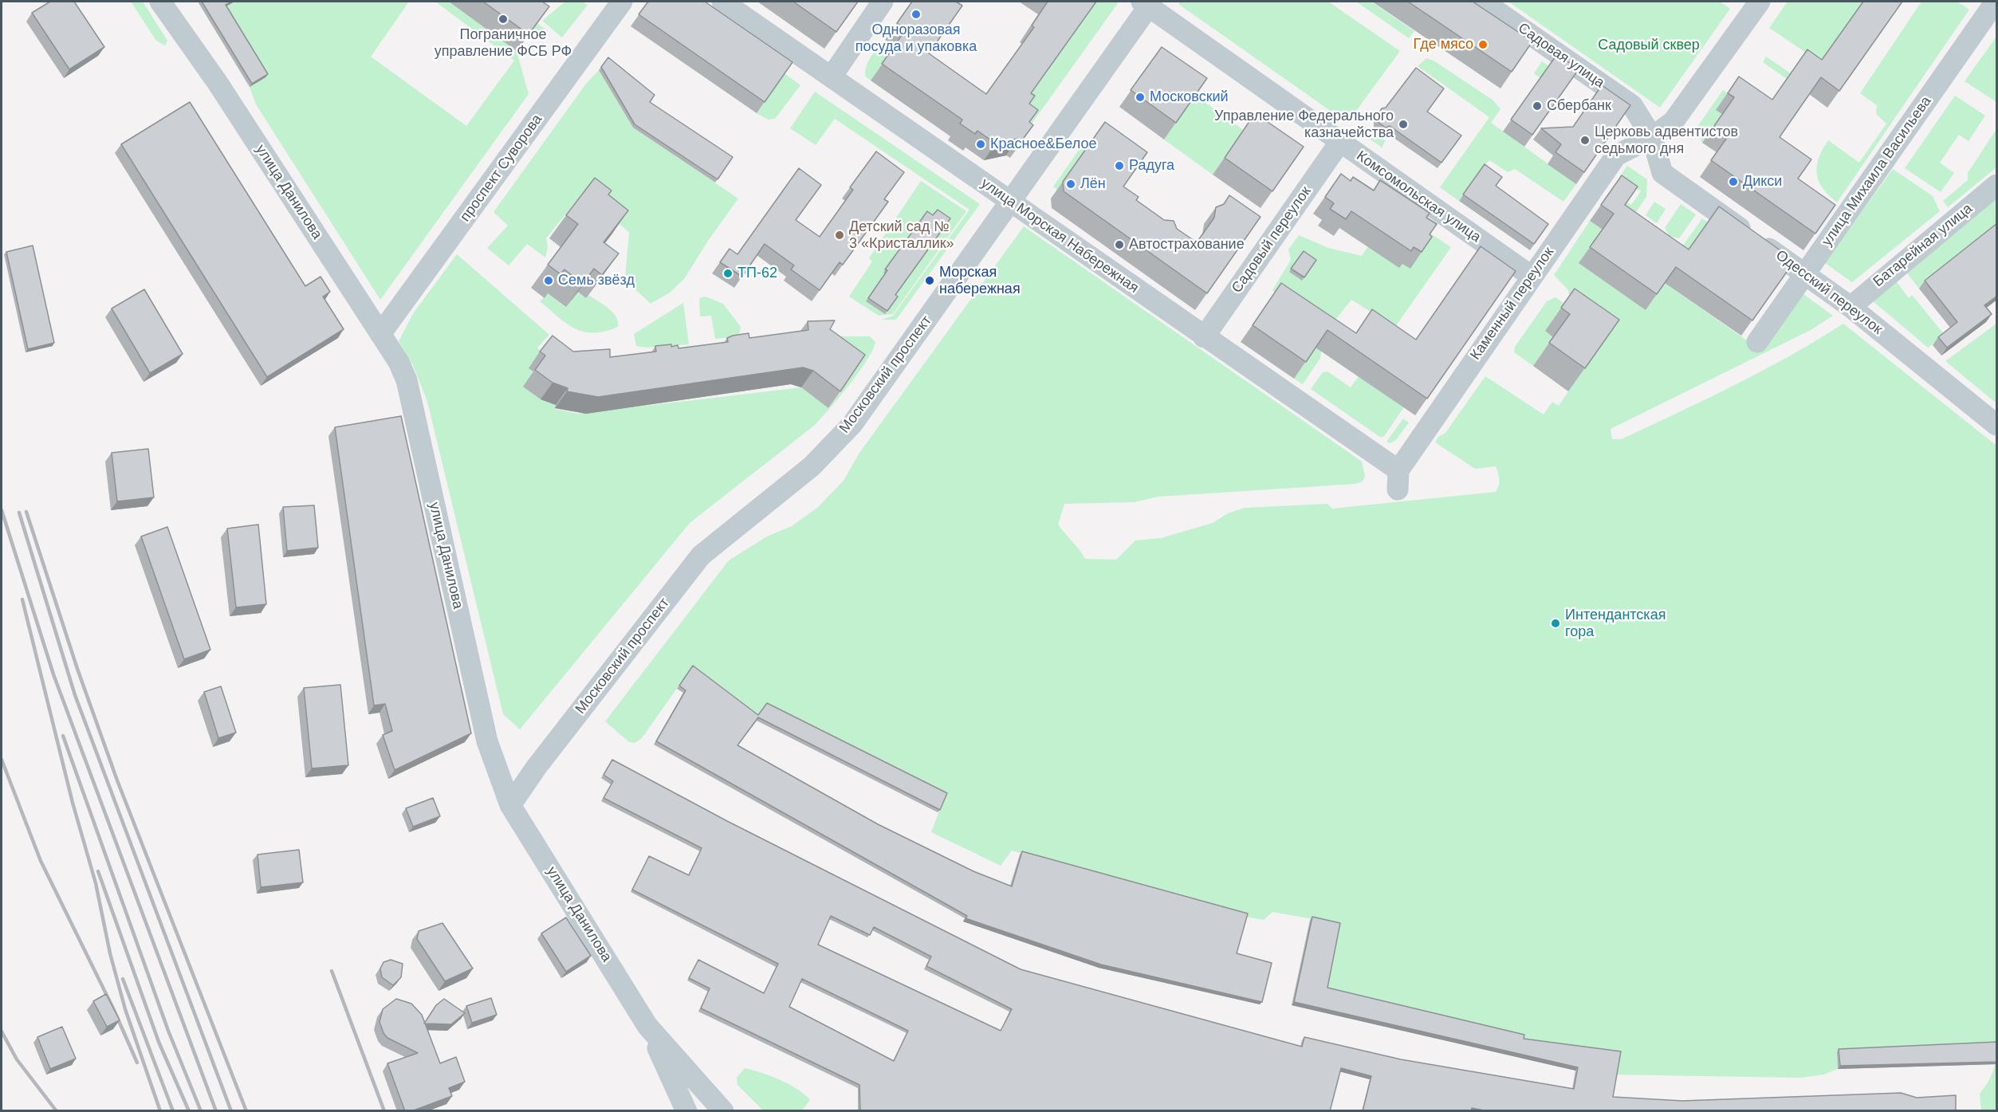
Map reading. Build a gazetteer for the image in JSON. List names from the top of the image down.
{
  "streets": {
    "street": [
      "Садовая улица",
      "проспект Суворова",
      "улица Михаила Васильева",
      "улица Данилова",
      "Комсомольская улица",
      "улица Морская Набережная",
      "Садовый переулок",
      "Батарейная улица",
      "Одесский переулок",
      "Каменный переулок",
      "Московский проспект"
    ]
  },
  "crossings": [
    ["Садовая улица", "Одесский переулок"],
    ["Садовая улица", "Каменный переулок"],
    ["проспект Суворова", "улица Данилова"],
    ["улица Михаила Васильева", "Одесский переулок"],
    ["улица Данилова", "Московский проспект"],
    ["Комсомольская улица", "Садовый переулок"],
    ["Комсомольская улица", "Каменный переулок"],
    ["Комсомольская улица", "Московский проспект"],
    ["улица Морская Набережная", "Садовый переулок"],
    ["улица Морская Набережная", "Каменный переулок"],
    ["улица Морская Набережная", "Московский проспект"],
    ["Батарейная улица", "Одесский переулок"],
    ["Одесский переулок", "Каменный переулок"]
  ],
  "parks": ["Садовый сквер"],
  "places": [
    "Одноразовая посуда и упаковка",
    "Пограничное управление ФСБ РФ",
    "Где мясо",
    "Московский",
    "Сбербанк",
    "Управление Федерального казначейства",
    "Церковь адвентистов седьмого дня",
    "Красное&Белое",
    "Радуга",
    "Дикси",
    "Лён",
    "Детский сад № 3 «Кристаллик»",
    "Автострахование",
    "ТП-62",
    "Семь звёзд",
    "Морская набережная",
    "Интендантская гора"
  ]
}
